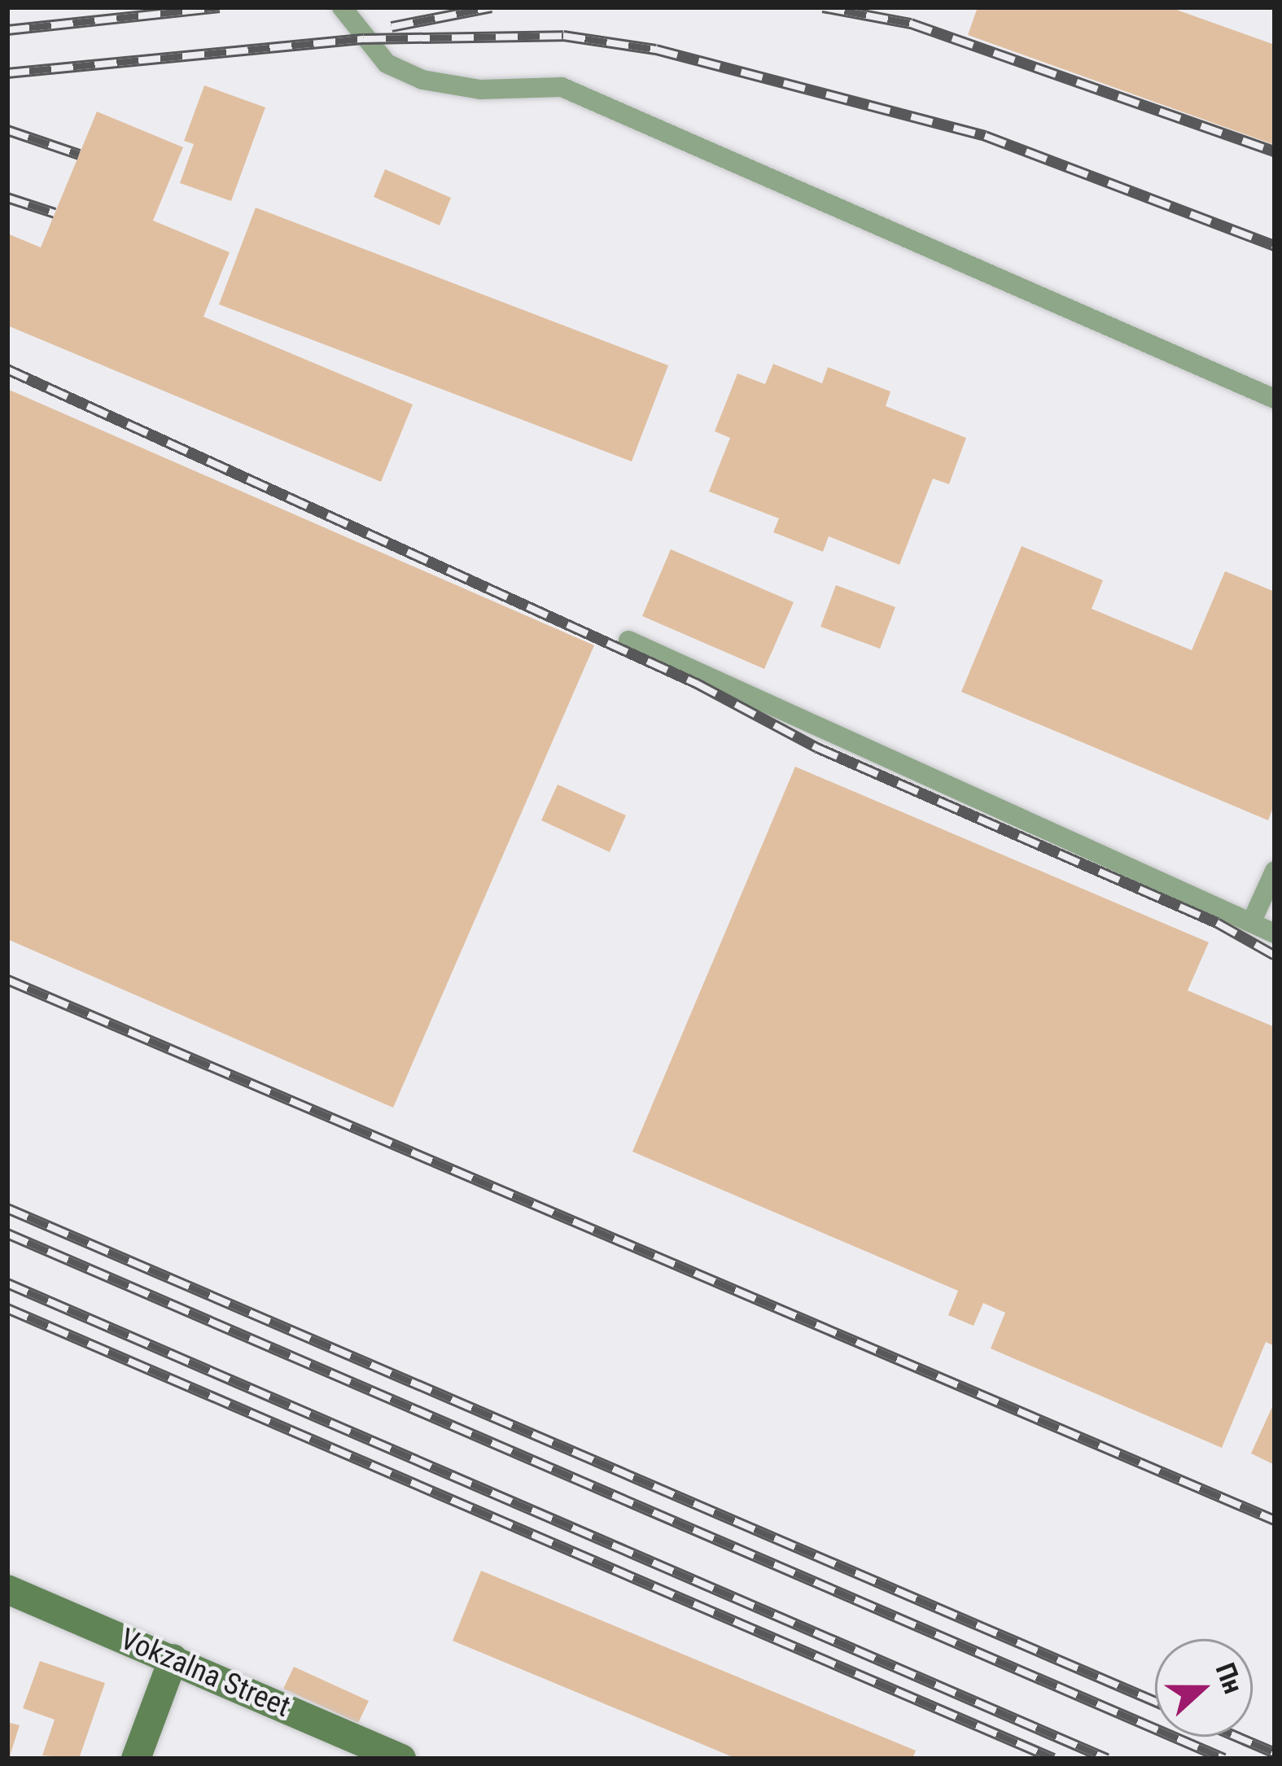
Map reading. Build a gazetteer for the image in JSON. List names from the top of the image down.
{
  "streets": {
    "street": ["Vokzalna Street"]
  },
  "north": "right"
}
